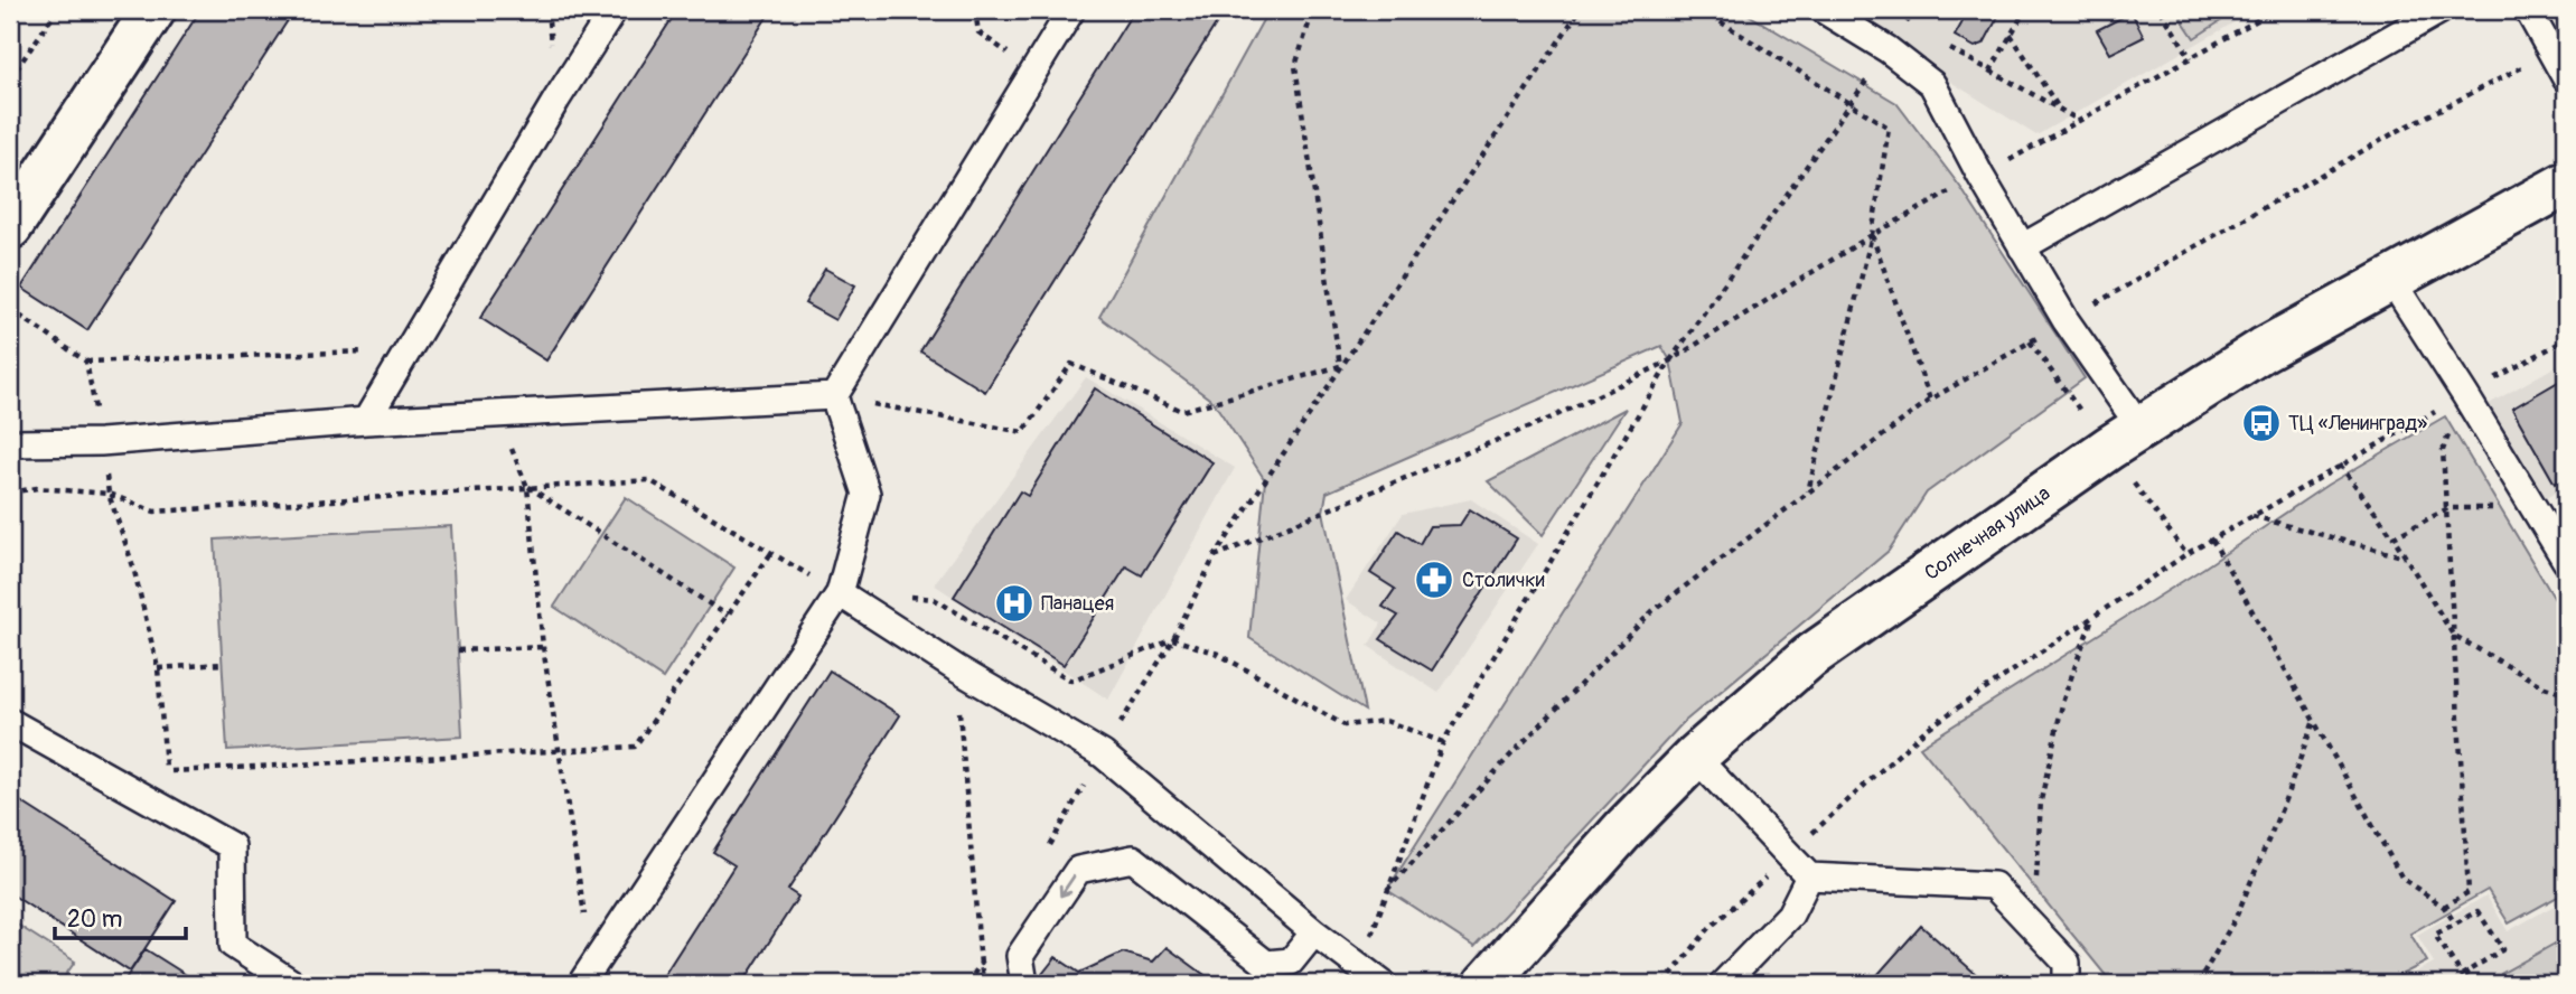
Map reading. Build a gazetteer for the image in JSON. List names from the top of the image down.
{
  "streets": {
    "street": ["Солнечная улица"]
  },
  "places": {
    "bus stop": ["ТЦ «Ленинград»"],
    "pharmacy": ["Столички"],
    "hospital": ["Панацея"]
  },
  "scale_bar": "20 m"
}
